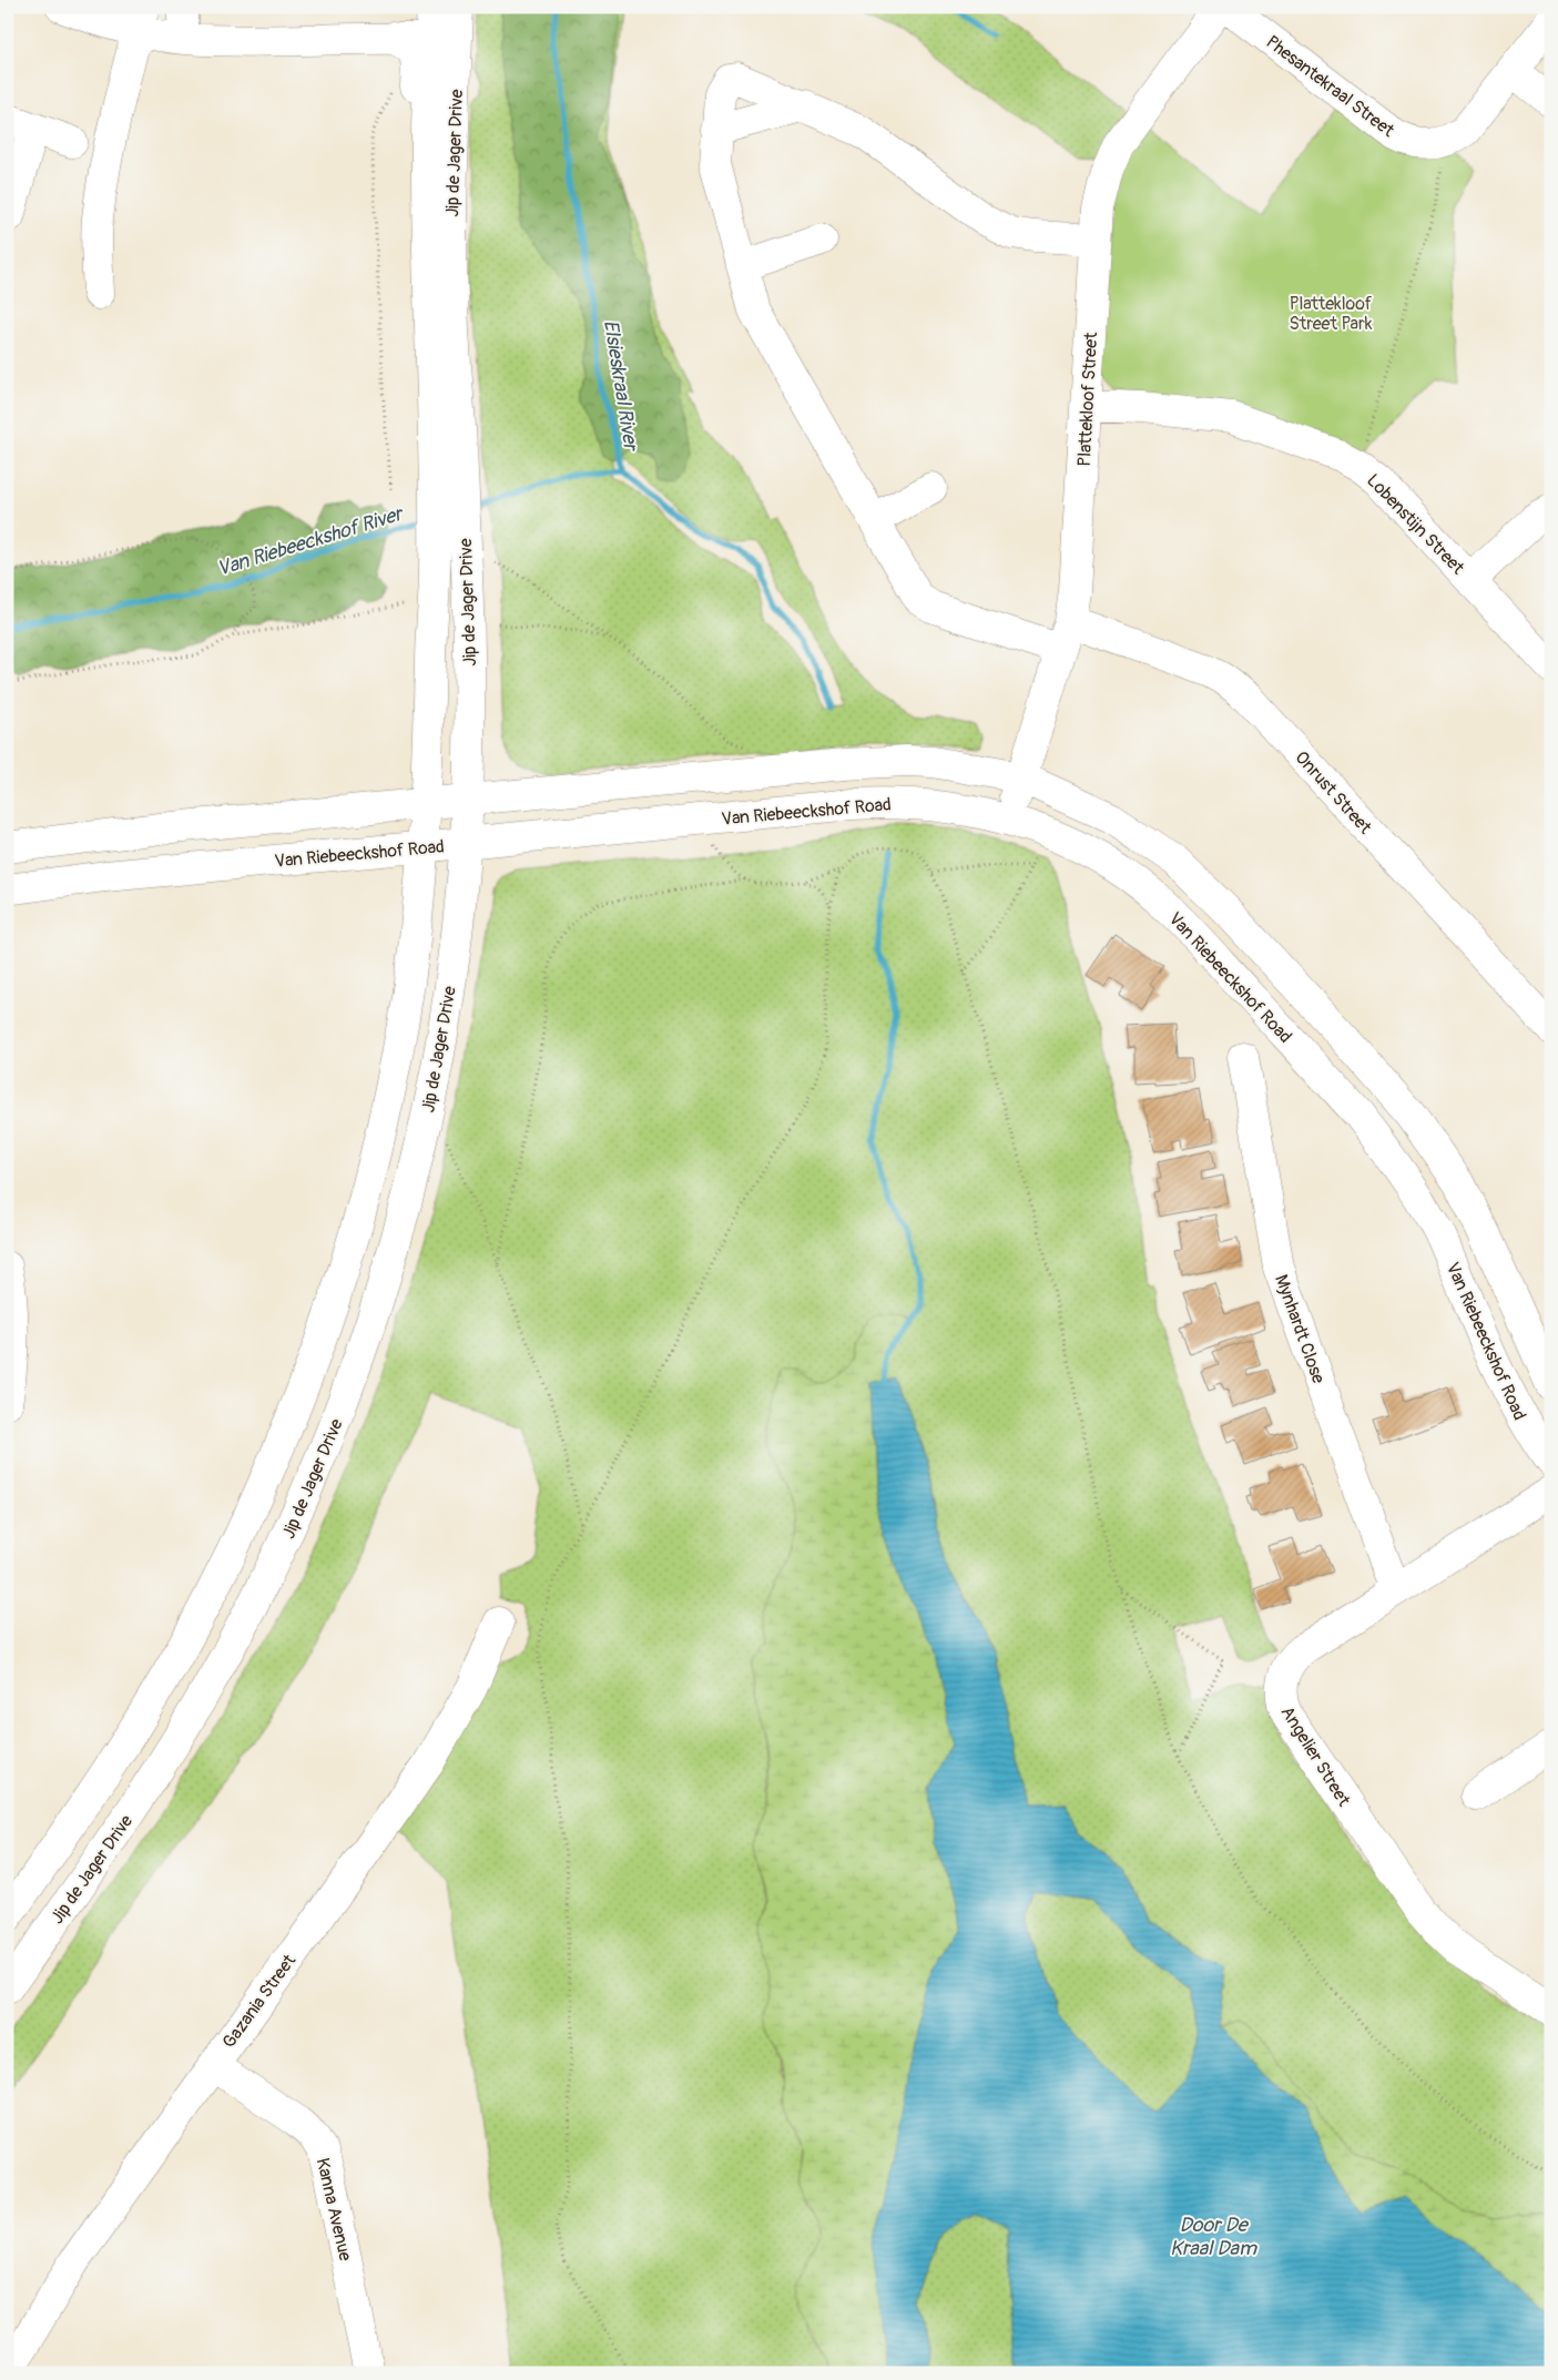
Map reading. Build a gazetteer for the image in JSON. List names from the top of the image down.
{
  "streets": {
    "street": [
      "Phesantekraal Street",
      "Jip de Jager Drive",
      "Plattekloof Street",
      "Lobenstijn Street",
      "Onrust Street",
      "Van Riebeeckshof Road",
      "Mynhardt Close",
      "Angelier Street",
      "Gazania Street",
      "Kanna Avenue"
    ]
  },
  "crossings": [
    ["Jip de Jager Drive", "Van Riebeeckshof Road"],
    ["Plattekloof Street", "Lobenstijn Street"],
    ["Plattekloof Street", "Onrust Street"],
    ["Plattekloof Street", "Van Riebeeckshof Road"],
    ["Mynhardt Close", "Angelier Street"],
    ["Gazania Street", "Kanna Avenue"]
  ],
  "water": ["Elsieskraal River", "Van Riebeeckshof River", "Door De Kraal Dam"],
  "parks": ["Plattekloof Street Park"]
}
